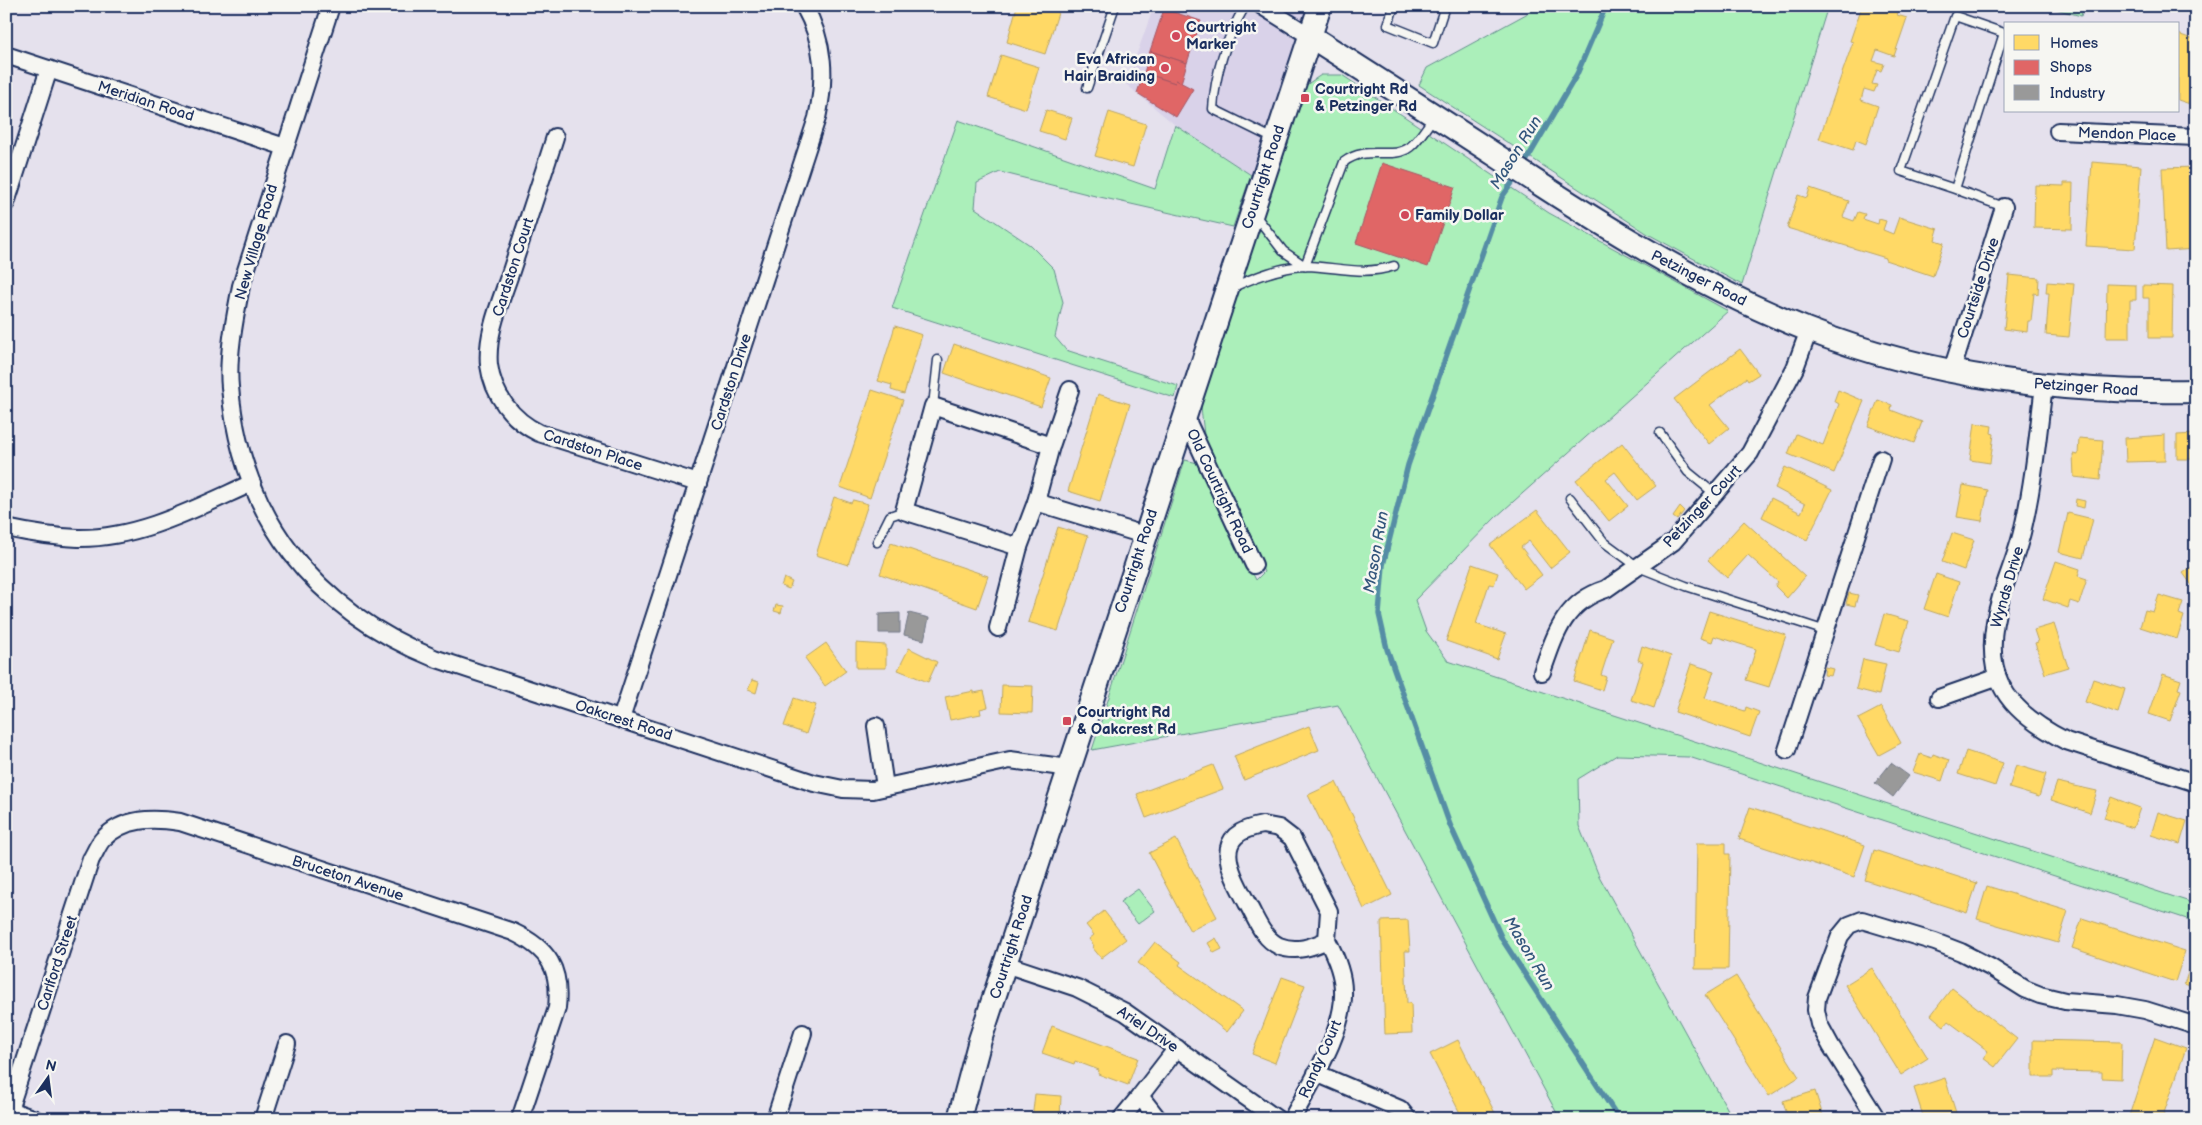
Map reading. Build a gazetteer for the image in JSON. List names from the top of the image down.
{
  "streets": {
    "street": [
      "Meridian Road",
      "Mendon Place",
      "Courtright Road",
      "New Village Road",
      "Cardston Court",
      "Petzinger Road",
      "Courtside Drive",
      "Cardston Drive",
      "Cardston Place",
      "Old Courtright Road",
      "Petzinger Court",
      "Wynds Drive",
      "Oakcrest Road",
      "Bruceton Avenue",
      "Carlford Street",
      "Ariel Drive",
      "Randy Court"
    ]
  },
  "crossings": [
    ["Meridian Road", "New Village Road"],
    ["Courtright Road", "Petzinger Road"],
    ["Courtright Road", "Old Courtright Road"],
    ["Courtright Road", "Oakcrest Road"],
    ["Courtright Road", "Ariel Drive"],
    ["New Village Road", "Oakcrest Road"],
    ["Cardston Court", "Cardston Place"],
    ["Petzinger Road", "Courtside Drive"],
    ["Petzinger Road", "Petzinger Court"],
    ["Petzinger Road", "Wynds Drive"],
    ["Cardston Drive", "Cardston Place"],
    ["Cardston Drive", "Oakcrest Road"],
    ["Bruceton Avenue", "Carlford Street"]
  ],
  "water": ["Mason Run"],
  "places": {
    "other": ["Courtright Marker", "Eva African Hair Braiding", "Family Dollar"],
    "transit": ["Courtright Rd & Petzinger Rd", "Courtright Rd & Oakcrest Rd"]
  },
  "legend": ["Homes", "Shops", "Industry"],
  "north": "top"
}
